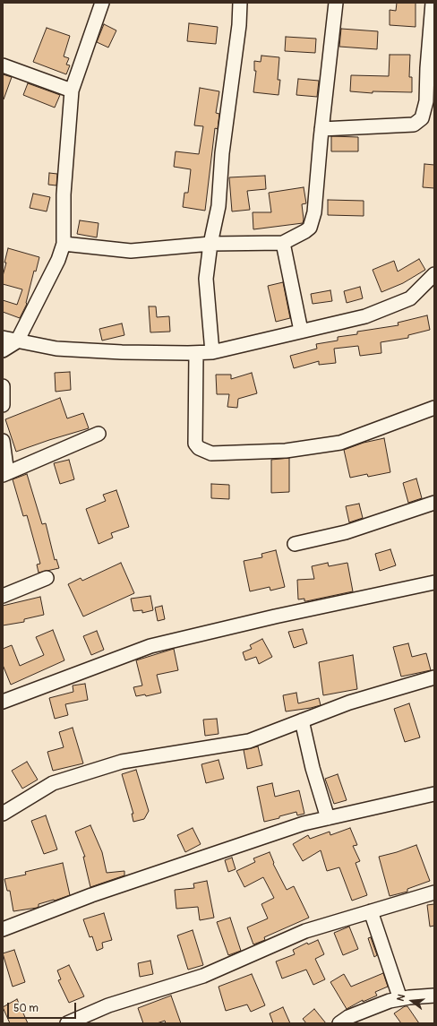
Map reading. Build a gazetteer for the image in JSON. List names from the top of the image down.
{
  "scale_bar": "50 m",
  "north": "left"
}
